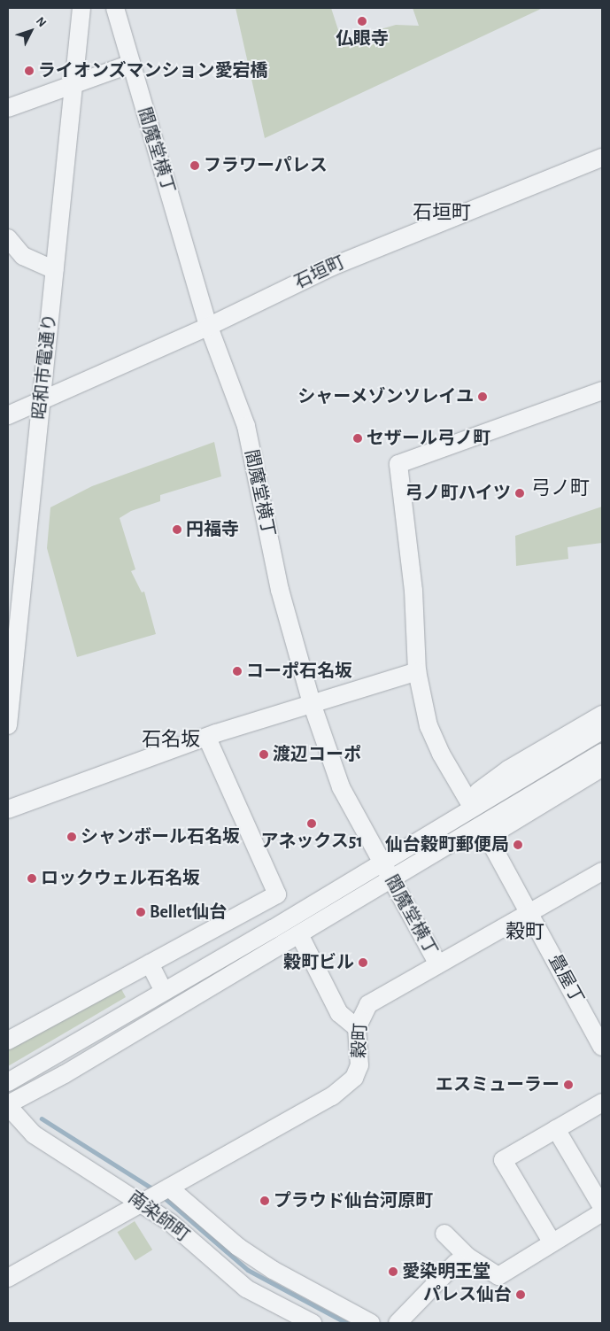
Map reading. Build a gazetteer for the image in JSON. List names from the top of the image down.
{
  "streets": {
    "street": [
      "閻魔堂横丁",
      "石垣町",
      "昭和市電通り",
      "畳屋丁",
      "穀町",
      "南染師町"
    ]
  },
  "crossings": [
    ["閻魔堂横丁", "石垣町"],
    ["閻魔堂横丁", "穀町"],
    ["石垣町", "昭和市電通り"],
    ["畳屋丁", "穀町"],
    ["穀町", "南染師町"]
  ],
  "districts": [
    "石垣町",
    "弓ノ町",
    "石名坂",
    "穀町"
  ],
  "places": [
    "仏眼寺",
    "ライオンズマンション愛宕橋",
    "フラワーパレス",
    "シャーメゾンソレイユ",
    "セザール弓ノ町",
    "弓ノ町ハイツ",
    "円福寺",
    "コーポ石名坂",
    "渡辺コーポ",
    "アネックス51",
    "シャンボール石名坂",
    "仙台穀町郵便局",
    "ロックウェル石名坂",
    "Bellet仙台",
    "穀町ビル",
    "エスミューラー",
    "プラウド仙台河原町",
    "愛染明王堂",
    "パレス仙台"
  ],
  "north": "top right"
}
